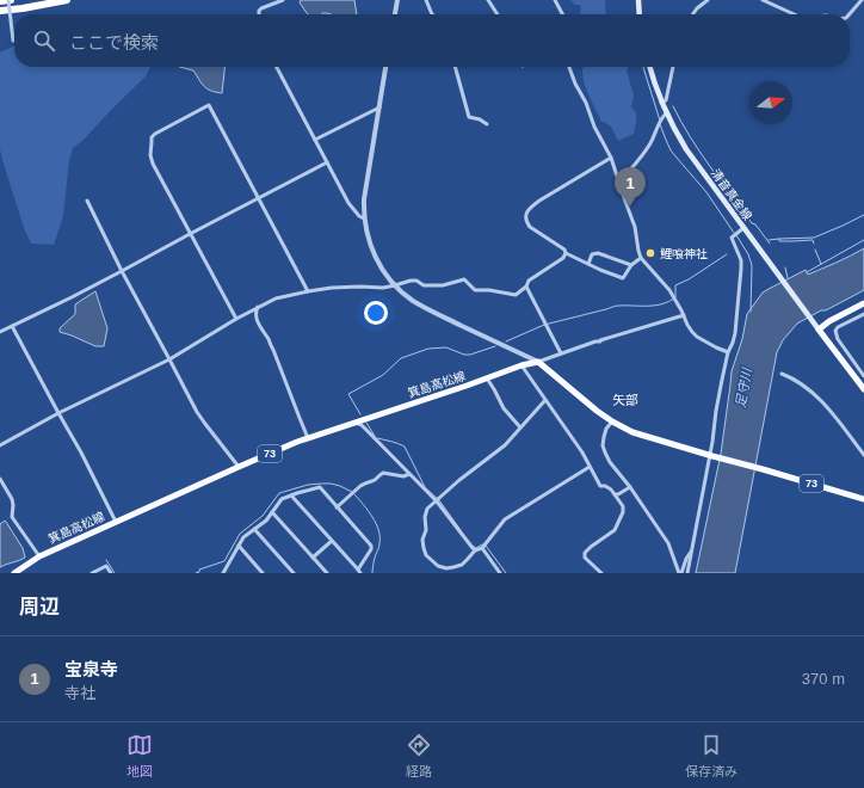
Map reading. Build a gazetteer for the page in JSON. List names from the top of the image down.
{
  "streets": {
    "main road": ["清音真金線", "箕島高松線", "73"]
  },
  "crossings": [
    ["箕島高松線", "73"]
  ],
  "districts": ["矢部"],
  "water": ["足守川"],
  "places": ["鯉喰神社"],
  "north": "right",
  "page": {
    "search": "ここで検索",
    "pins": "1",
    "heading": "周辺",
    "list": [
      {
        "mark": "1",
        "name": "宝泉寺",
        "note": "寺社",
        "value": "370 m"
      }
    ],
    "nav": ["地図", "経路", "保存済み"]
  }
}
